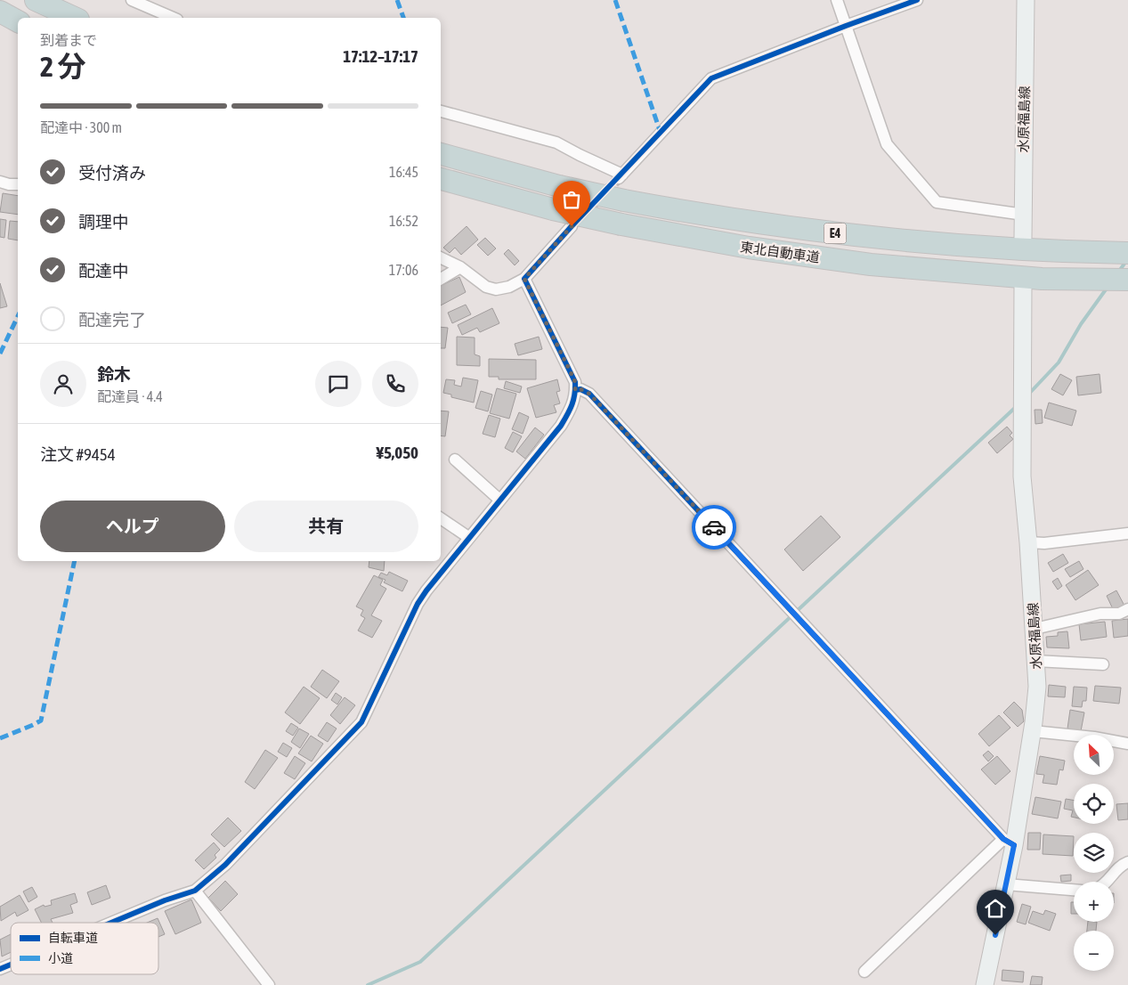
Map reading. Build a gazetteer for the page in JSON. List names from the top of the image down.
{
  "streets": {
    "highway": ["E4", "東北自動車道"],
    "main road": ["水原福島線"]
  },
  "crossings": [
    ["水原福島線", "東北自動車道"]
  ],
  "legend": ["自転車道", "小道"],
  "north": "top left",
  "page": {
    "heading": ["2 分", "到着まで", "17:12–17:17"],
    "panel": [
      "鈴木",
      "配達員 · 4.4",
      "注文 #9454",
      "¥5,050"
    ],
    "bar": "配達中 · 300 m",
    "list": [
      ["受付済み", "16:45"],
      ["調理中", "16:52"],
      ["配達中", "17:06"],
      "配達完了"
    ],
    "buttons": ["ヘルプ", "共有"],
    "map_buttons": ["+", "−"]
  }
}
